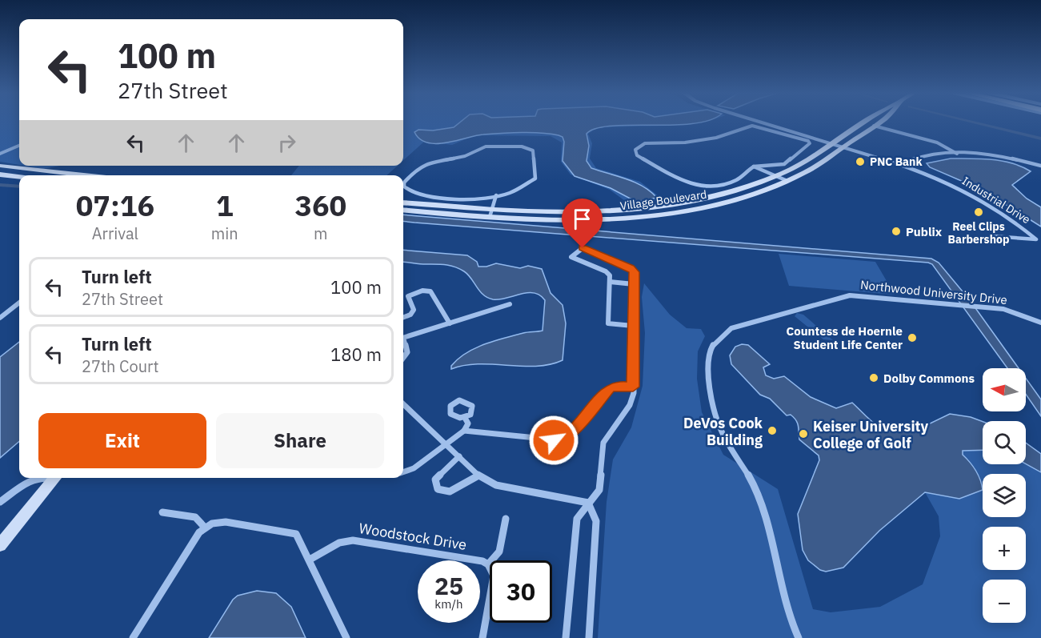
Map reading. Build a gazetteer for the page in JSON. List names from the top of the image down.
{
  "streets": {
    "street": [
      "Village Boulevard",
      "Industrial Drive",
      "Northwood University Drive",
      "Woodstock Drive"
    ]
  },
  "crossings": [
    ["Village Boulevard", "Industrial Drive"]
  ],
  "places": [
    "PNC Bank",
    "Reel Clips Barbershop",
    "Publix",
    "Countess de Hoernle Student Life Center",
    "Dolby Commons",
    "DeVos Cook Building",
    "Keiser University College of Golf"
  ],
  "north": "left",
  "page": {
    "turn": ["100 m", "27th Street"],
    "eta": [
      "07:16",
      "Arrival",
      "1",
      "min",
      "360",
      "m"
    ],
    "list": [
      {
        "name": "Turn left",
        "note": "27th Street",
        "value": "100 m"
      },
      {
        "name": "Turn left",
        "note": "27th Court",
        "value": "180 m"
      }
    ],
    "map_buttons": ["+", "−"],
    "buttons": ["Exit", "Share"],
    "speed": "25 km/h",
    "limit": "30"
  }
}
